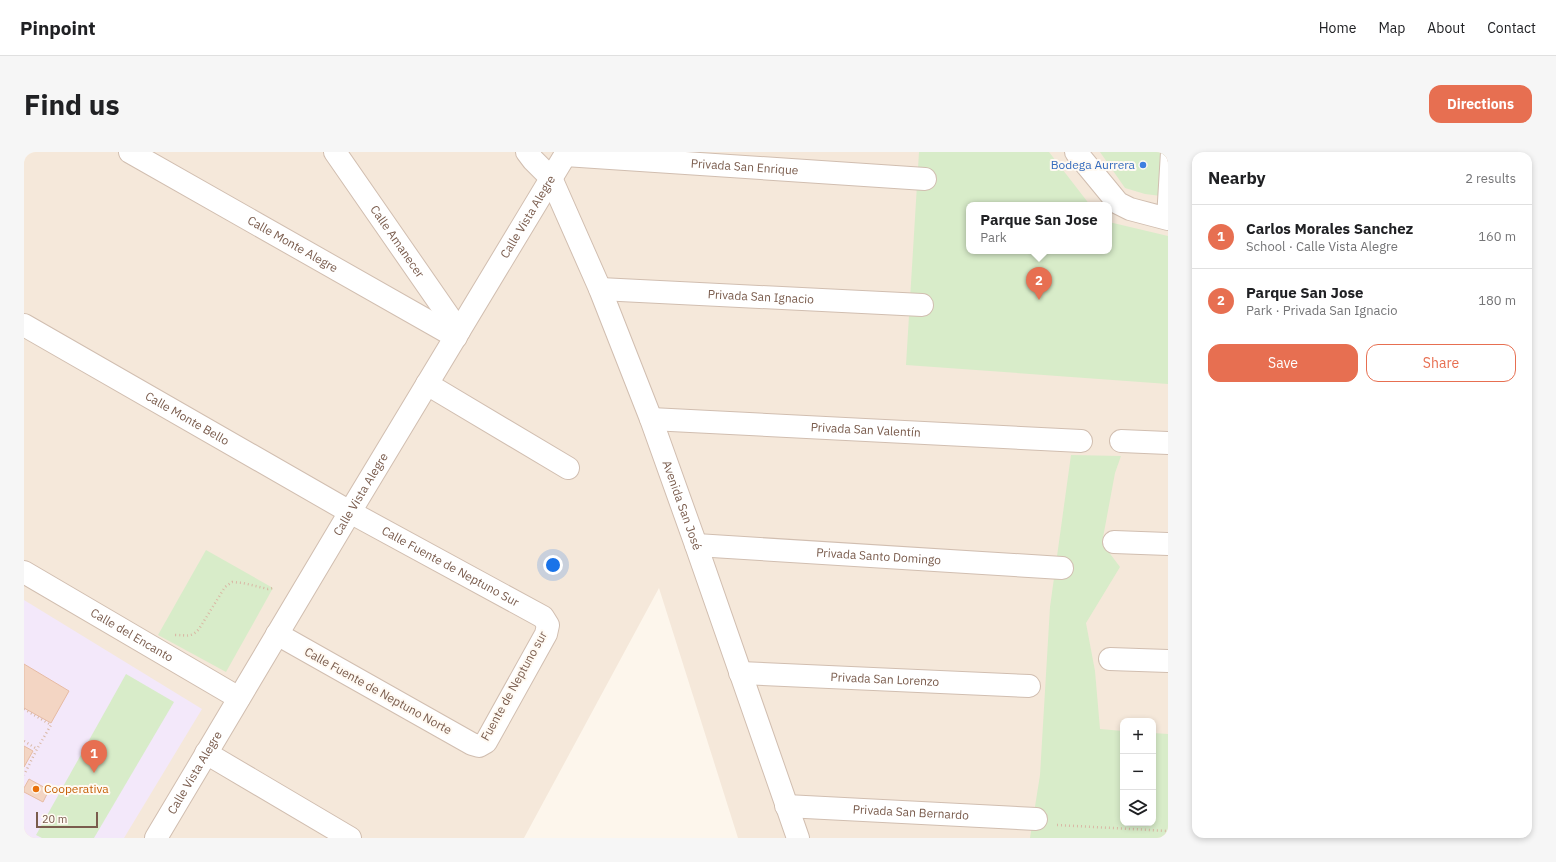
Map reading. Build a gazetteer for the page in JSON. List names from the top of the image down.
{
  "streets": {
    "street": [
      "Privada San Enrique",
      "Calle Vista Alegre",
      "Calle Amanecer",
      "Calle Monte Alegre",
      "Privada San Ignacio",
      "Calle Monte Bello",
      "Privada San Valentín",
      "Avenida San José",
      "Privada Santo Domingo",
      "Calle Fuente de Neptuno Sur",
      "Calle del Encanto",
      "Privada San Lorenzo",
      "Fuente de Neptuno sur",
      "Calle Fuente de Neptuno Norte",
      "Privada San Bernardo"
    ]
  },
  "crossings": [
    ["Privada San Enrique", "Calle Vista Alegre"],
    ["Calle Vista Alegre", "Calle Amanecer"],
    ["Calle Vista Alegre", "Calle Monte Alegre"],
    ["Calle Vista Alegre", "Calle Monte Bello"],
    ["Calle Vista Alegre", "Avenida San José"],
    ["Calle Vista Alegre", "Calle Fuente de Neptuno Sur"],
    ["Calle Vista Alegre", "Calle del Encanto"],
    ["Calle Vista Alegre", "Calle Fuente de Neptuno Norte"],
    ["Calle Amanecer", "Calle Monte Alegre"],
    ["Privada San Ignacio", "Avenida San José"],
    ["Calle Monte Bello", "Calle Fuente de Neptuno Sur"],
    ["Privada San Valentín", "Avenida San José"],
    ["Avenida San José", "Privada Santo Domingo"],
    ["Avenida San José", "Privada San Lorenzo"],
    ["Avenida San José", "Privada San Bernardo"],
    ["Calle Fuente de Neptuno Sur", "Fuente de Neptuno sur"],
    ["Fuente de Neptuno sur", "Calle Fuente de Neptuno Norte"]
  ],
  "places": ["Bodega Aurrera", "Cooperativa"],
  "scale_bar": "20 m",
  "page": {
    "header": "Pinpoint",
    "nav": [
      "Home",
      "Map",
      "About",
      "Contact"
    ],
    "buttons": [
      "Directions",
      ["Save", "Share"]
    ],
    "title": "Find us",
    "heading": ["Nearby", "2 results"],
    "popup": ["Parque San Jose", "Park"],
    "list": [
      {
        "mark": "1",
        "name": "Carlos Morales Sanchez",
        "note": "School · Calle Vista Alegre",
        "value": "160 m"
      },
      {
        "mark": "2",
        "name": "Parque San Jose",
        "note": "Park · Privada San Ignacio",
        "value": "180 m"
      }
    ],
    "pins": ["2", "1"],
    "map_buttons": ["+", "−"],
    "scale": "20 m"
  }
}
